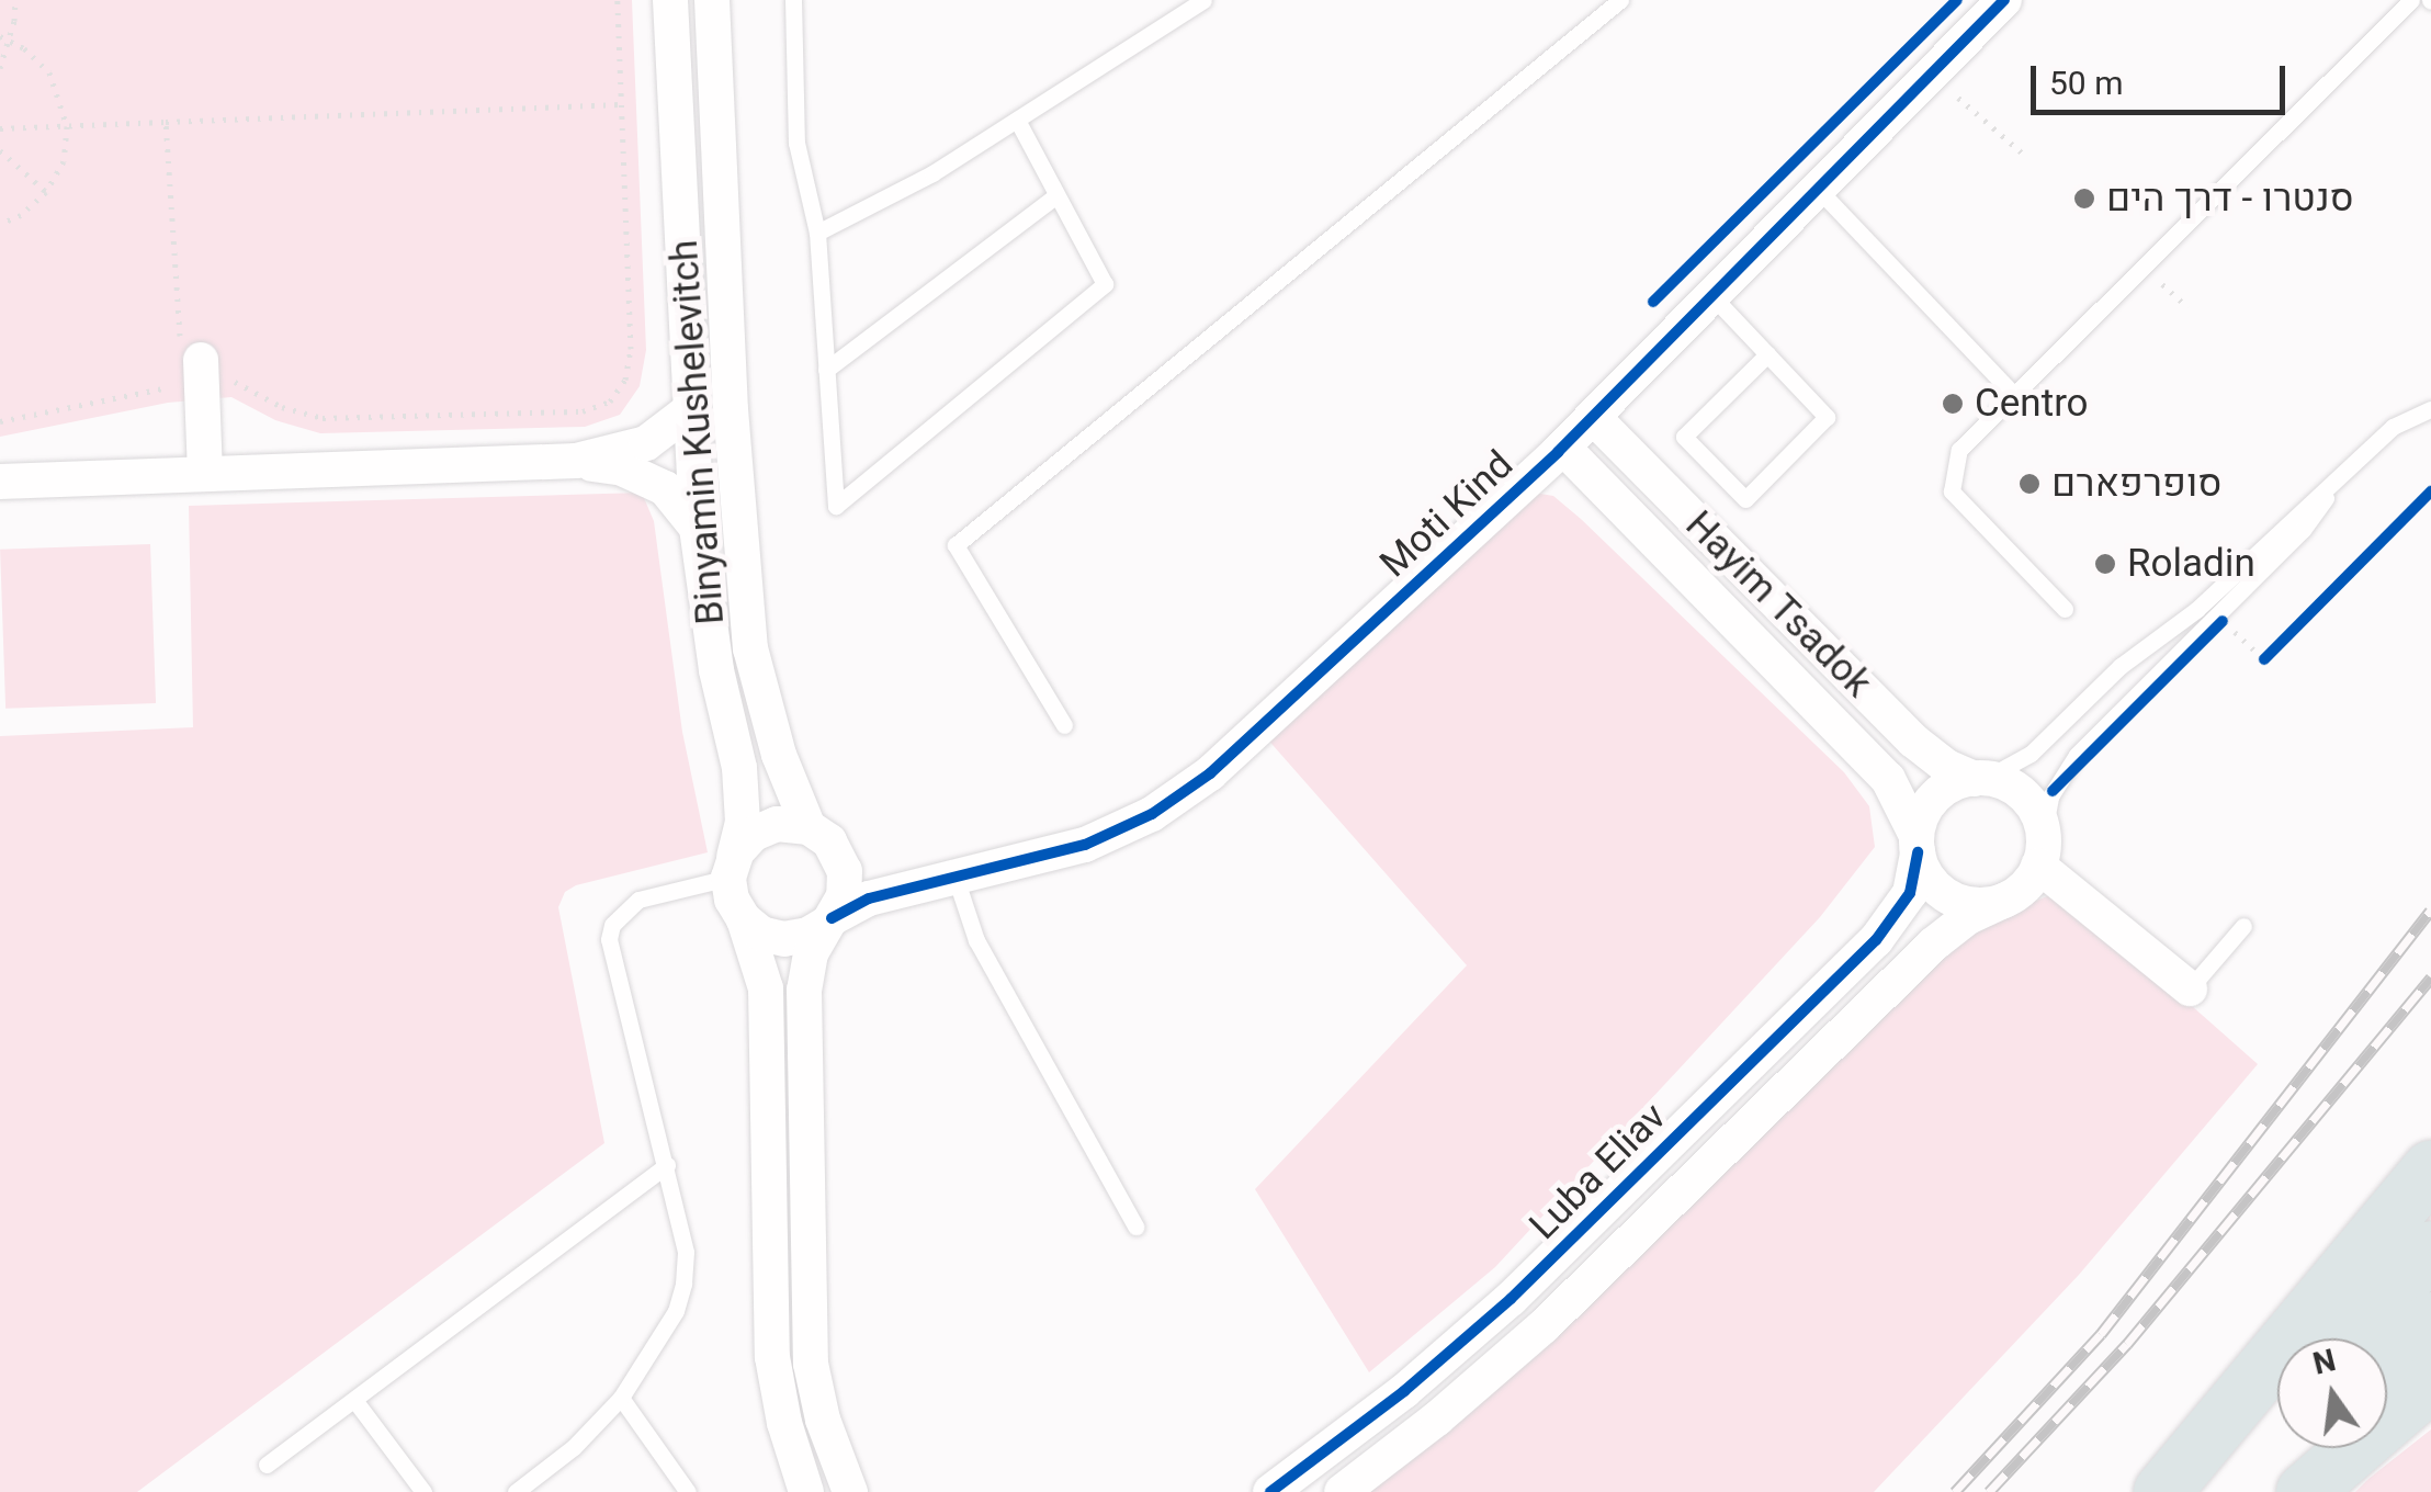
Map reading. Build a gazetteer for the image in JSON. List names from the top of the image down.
{
  "streets": {
    "street": [
      "Binyamin Kushelevitch",
      "Moti Kind",
      "Hayim Tsadok",
      "Luba Eliav"
    ]
  },
  "crossings": [
    ["Binyamin Kushelevitch", "Moti Kind"],
    ["Moti Kind", "Hayim Tsadok"],
    ["Hayim Tsadok", "Luba Eliav"]
  ],
  "places": [
    "סנטרו - דרך הים",
    "Centro",
    "סופרפארם",
    "Roladin"
  ],
  "scale_bar": "50 m",
  "north": "top"
}
